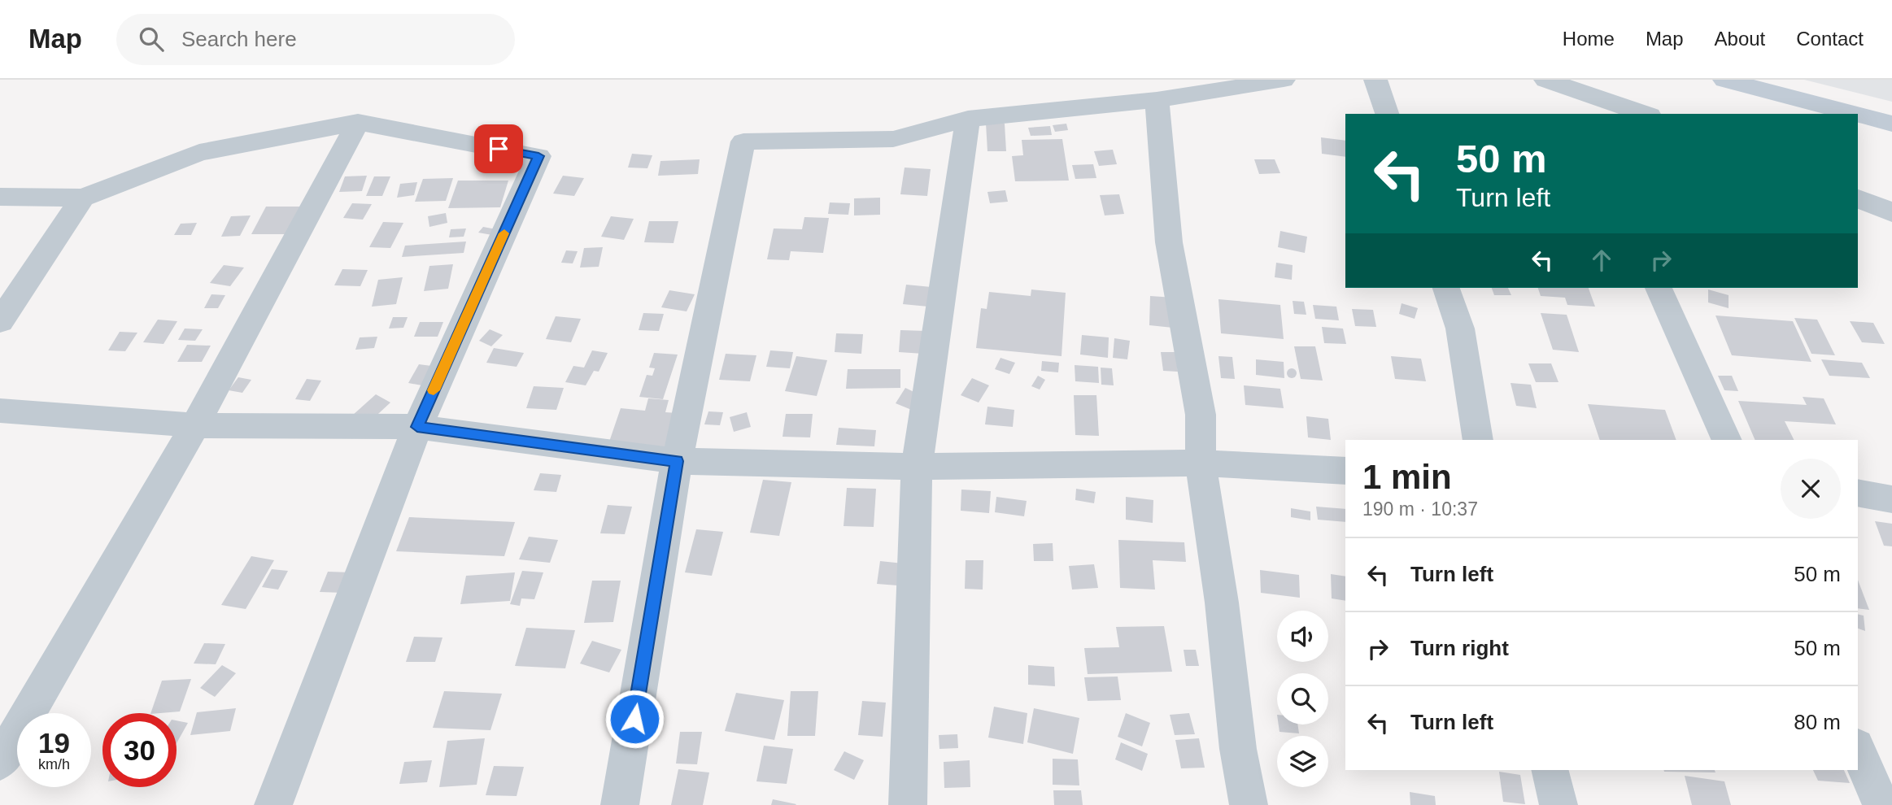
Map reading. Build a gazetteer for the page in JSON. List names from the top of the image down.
{
  "page": {
    "header": "Map",
    "search": "Search here",
    "nav": [
      "Home",
      "Map",
      "About",
      "Contact"
    ],
    "turn": ["50 m", "Turn left"],
    "heading": ["1 min", "190 m · 10:37"],
    "list": [
      {
        "name": "Turn left",
        "value": "50 m"
      },
      {
        "name": "Turn right",
        "value": "50 m"
      },
      {
        "name": "Turn left",
        "value": "80 m"
      }
    ],
    "speed": "19 km/h",
    "limit": "30"
  }
}
